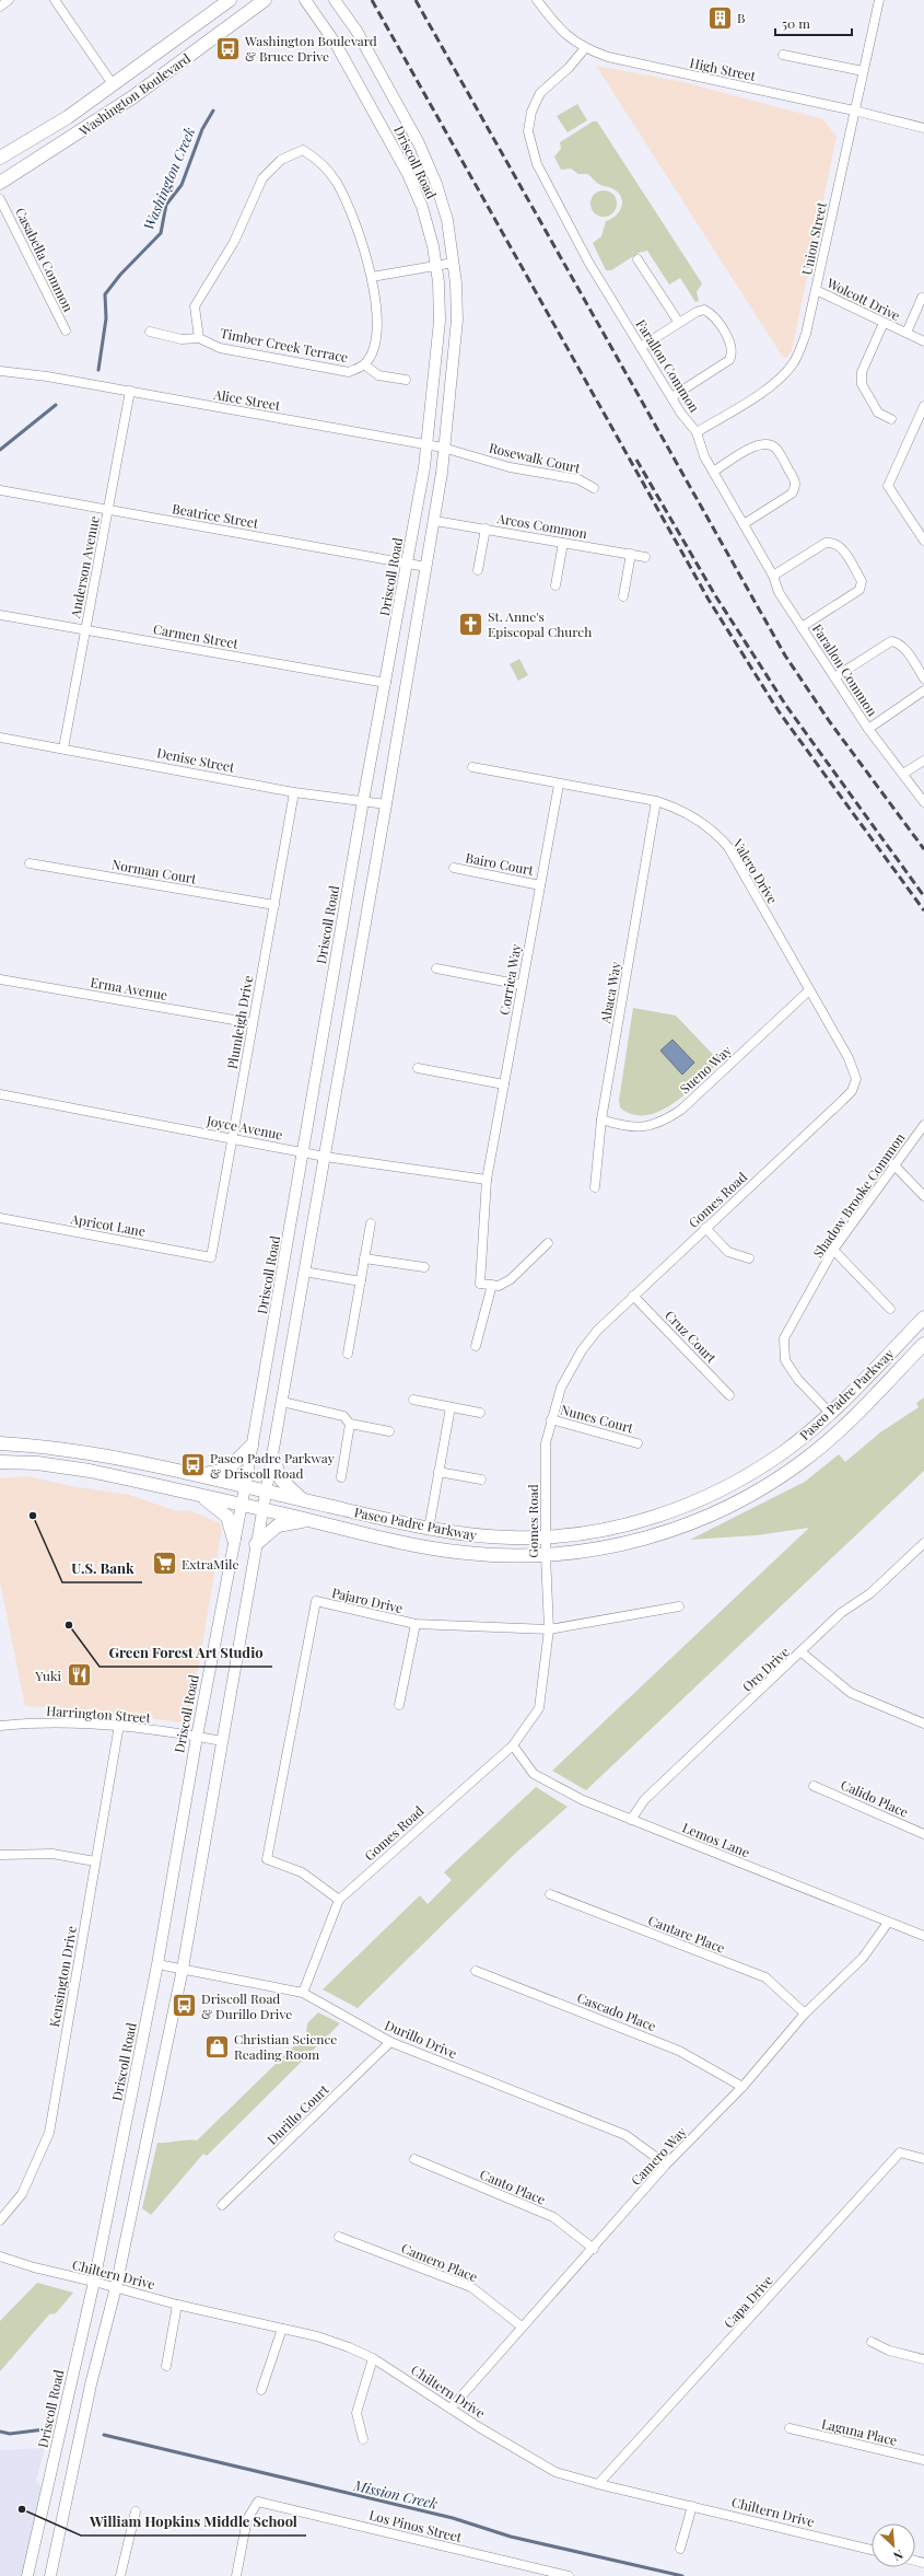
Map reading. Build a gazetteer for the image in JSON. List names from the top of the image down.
{
  "streets": {
    "main road": ["Washington Boulevard", "Paseo Padre Parkway"],
    "street": [
      "High Street",
      "Driscoll Road",
      "Union Street",
      "Casabella Common",
      "Wolcott Drive",
      "Timber Creek Terrace",
      "Farallon Common",
      "Alice Street",
      "Rosewalk Court",
      "Beatrice Street",
      "Arcos Common",
      "Anderson Avenue",
      "Carmen Street",
      "Denise Street",
      "Bairo Court",
      "Norman Court",
      "Valero Drive",
      "Corriea Way",
      "Erma Avenue",
      "Abaca Way",
      "Plumleigh Drive",
      "Sueno Way",
      "Joyce Avenue",
      "Shadow Brooke Common",
      "Gomes Road",
      "Apricot Lane",
      "Cruz Court",
      "Nunes Court",
      "Pajaro Drive",
      "Oro Drive",
      "Harrington Street",
      "Calido Place",
      "Lemos Lane",
      "Cantare Place",
      "Kensington Drive",
      "Cascado Place",
      "Durillo Drive",
      "Durillo Court",
      "Camero Way",
      "Canto Place",
      "Camero Place",
      "Chiltern Drive",
      "Capa Drive",
      "Laguna Place",
      "Los Pinos Street"
    ]
  },
  "crossings": [
    ["High Street", "Union Street"],
    ["High Street", "Farallon Common"],
    ["Driscoll Road", "Alice Street"],
    ["Driscoll Road", "Rosewalk Court"],
    ["Driscoll Road", "Beatrice Street"],
    ["Driscoll Road", "Arcos Common"],
    ["Driscoll Road", "Carmen Street"],
    ["Driscoll Road", "Denise Street"],
    ["Driscoll Road", "Joyce Avenue"],
    ["Driscoll Road", "Paseo Padre Parkway"],
    ["Driscoll Road", "Harrington Street"],
    ["Driscoll Road", "Durillo Drive"],
    ["Driscoll Road", "Chiltern Drive"],
    ["Union Street", "Wolcott Drive"],
    ["Union Street", "Farallon Common"],
    ["Alice Street", "Rosewalk Court"],
    ["Alice Street", "Anderson Avenue"],
    ["Beatrice Street", "Anderson Avenue"],
    ["Anderson Avenue", "Carmen Street"],
    ["Anderson Avenue", "Denise Street"],
    ["Denise Street", "Plumleigh Drive"],
    ["Bairo Court", "Corriea Way"],
    ["Norman Court", "Plumleigh Drive"],
    ["Valero Drive", "Corriea Way"],
    ["Valero Drive", "Abaca Way"],
    ["Valero Drive", "Sueno Way"],
    ["Valero Drive", "Gomes Road"],
    ["Corriea Way", "Joyce Avenue"],
    ["Erma Avenue", "Plumleigh Drive"],
    ["Abaca Way", "Sueno Way"],
    ["Plumleigh Drive", "Joyce Avenue"],
    ["Plumleigh Drive", "Apricot Lane"],
    ["Shadow Brooke Common", "Paseo Padre Parkway"],
    ["Gomes Road", "Cruz Court"],
    ["Gomes Road", "Paseo Padre Parkway"],
    ["Gomes Road", "Nunes Court"],
    ["Gomes Road", "Pajaro Drive"],
    ["Gomes Road", "Lemos Lane"],
    ["Gomes Road", "Durillo Drive"],
    ["Oro Drive", "Lemos Lane"],
    ["Harrington Street", "Kensington Drive"],
    ["Lemos Lane", "Camero Way"],
    ["Cantare Place", "Camero Way"],
    ["Cascado Place", "Camero Way"],
    ["Durillo Drive", "Durillo Court"],
    ["Durillo Drive", "Camero Way"],
    ["Camero Way", "Canto Place"],
    ["Camero Way", "Camero Place"],
    ["Camero Way", "Chiltern Drive"],
    ["Chiltern Drive", "Capa Drive"]
  ],
  "water": ["Washington Creek", "Mission Creek"],
  "places": {
    "building": ["B"],
    "bus stop": ["Washington Boulevard & Bruce Drive", "Paseo Padre Parkway & Driscoll Road", "Driscoll Road & Durillo Drive"],
    "church": ["St. Anne's Episcopal Church"],
    "other": ["U.S. Bank", "Green Forest Art Studio", "William Hopkins Middle School"],
    "supermarket": ["ExtraMile"],
    "restaurant": ["Yuki"],
    "shop": ["Christian Science Reading Room"]
  },
  "scale_bar": "50 m",
  "north": "bottom right"
}
